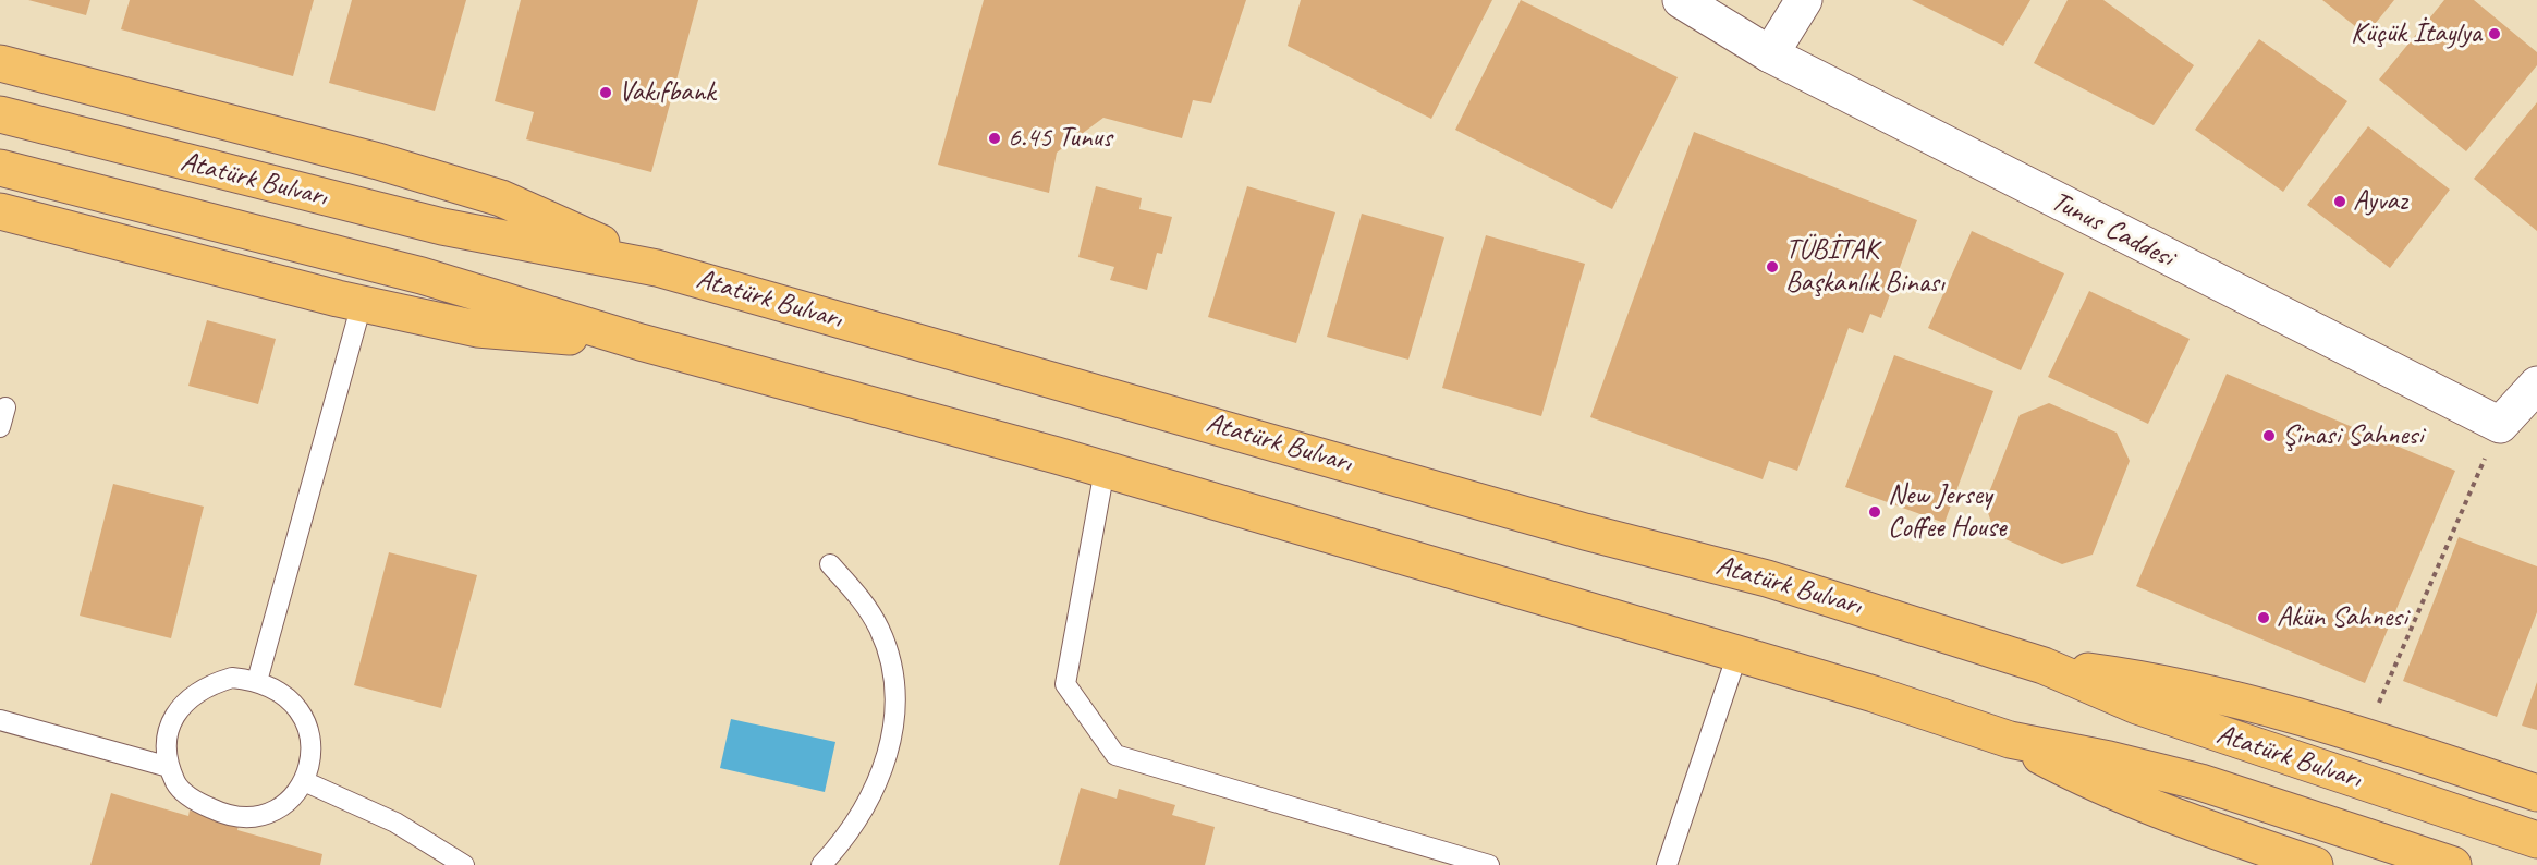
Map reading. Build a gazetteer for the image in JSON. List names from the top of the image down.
{
  "streets": {
    "main road": ["Atatürk Bulvarı"],
    "street": ["Tunus Caddesi"]
  },
  "places": [
    "Küçük İtaylya",
    "Vakıfbank",
    "6.45 Tunus",
    "Ayvaz",
    "TÜBİTAK Başkanlık Binası",
    "Şinasi Sahnesi",
    "New Jersey Coffee House",
    "Akün Sahnesi"
  ]
}
